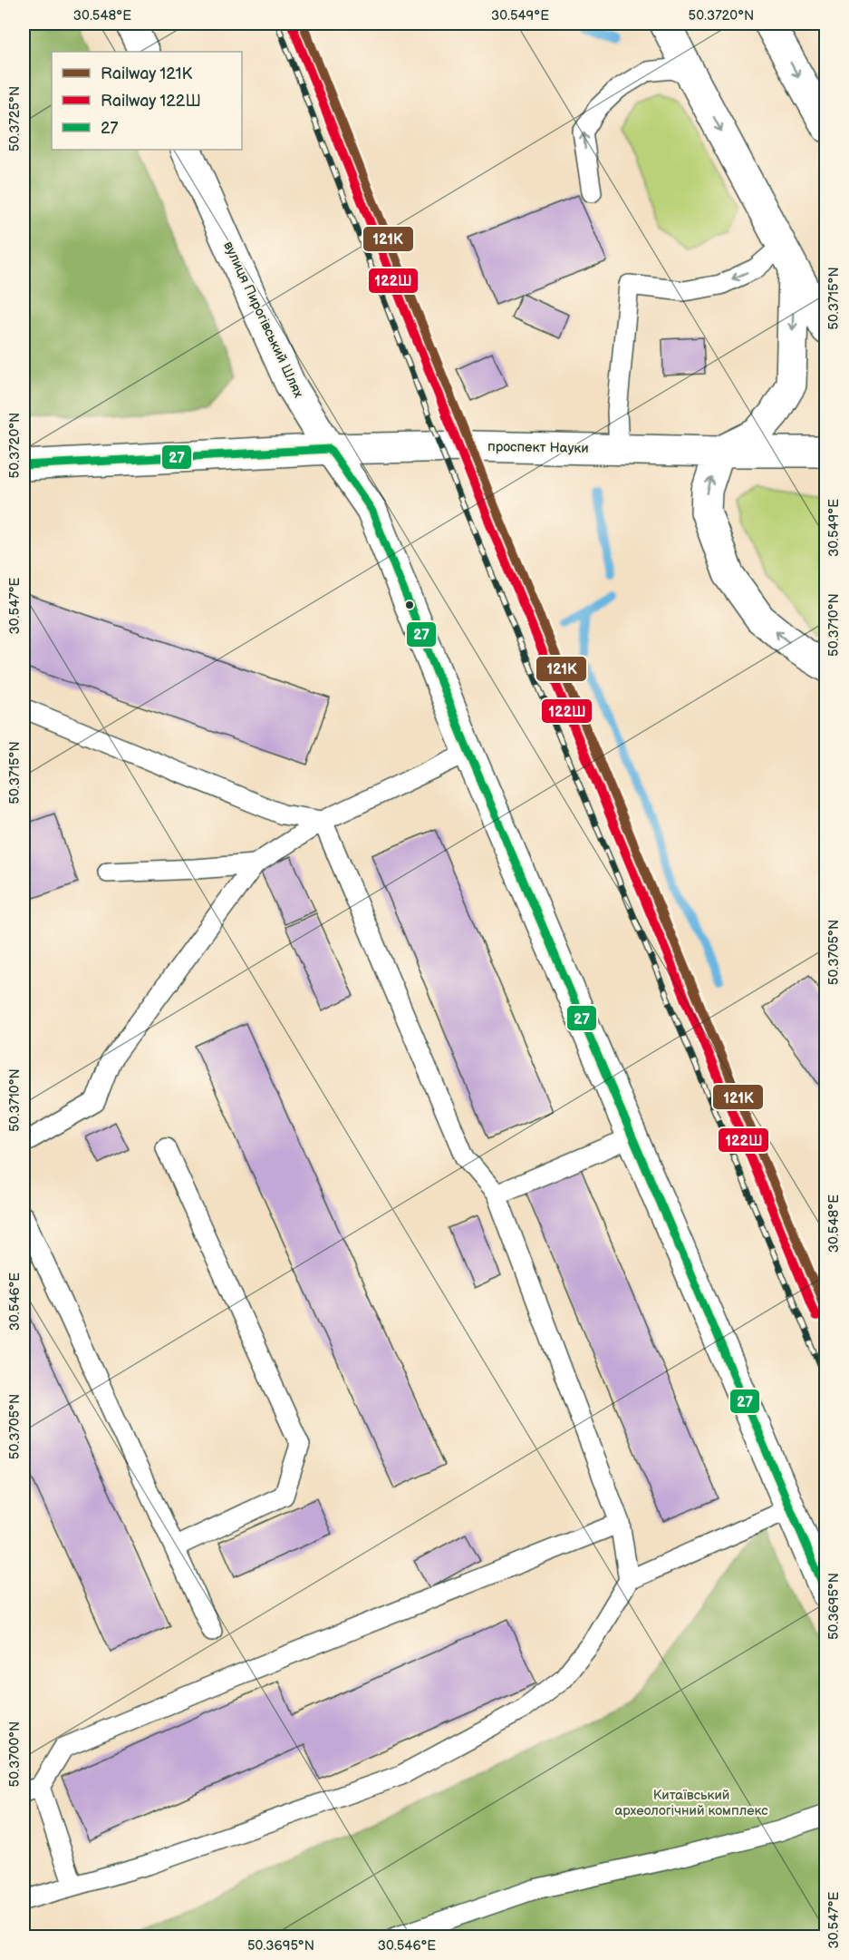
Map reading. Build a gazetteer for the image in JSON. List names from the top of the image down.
{
  "streets": {
    "main road": ["вулиця Пирогівський Шлях", "проспект Науки"]
  },
  "crossings": [
    ["вулиця Пирогівський Шлях", "проспект Науки"]
  ],
  "parks": ["Китаївський археологічний комплекс"],
  "lines": ["rail line 121К", "rail line 122Ш", "transit line 27"],
  "legend": ["Railway 121К", "Railway 122Ш", "27"],
  "coordinates": [
    "30.548°E",
    "30.549°E",
    "50.3720°N",
    "50.3725°N",
    "50.3715°N",
    "30.547°E",
    "50.3710°N",
    "50.3705°N",
    "30.546°E",
    "50.3695°N",
    "50.3700°N"
  ]
}
